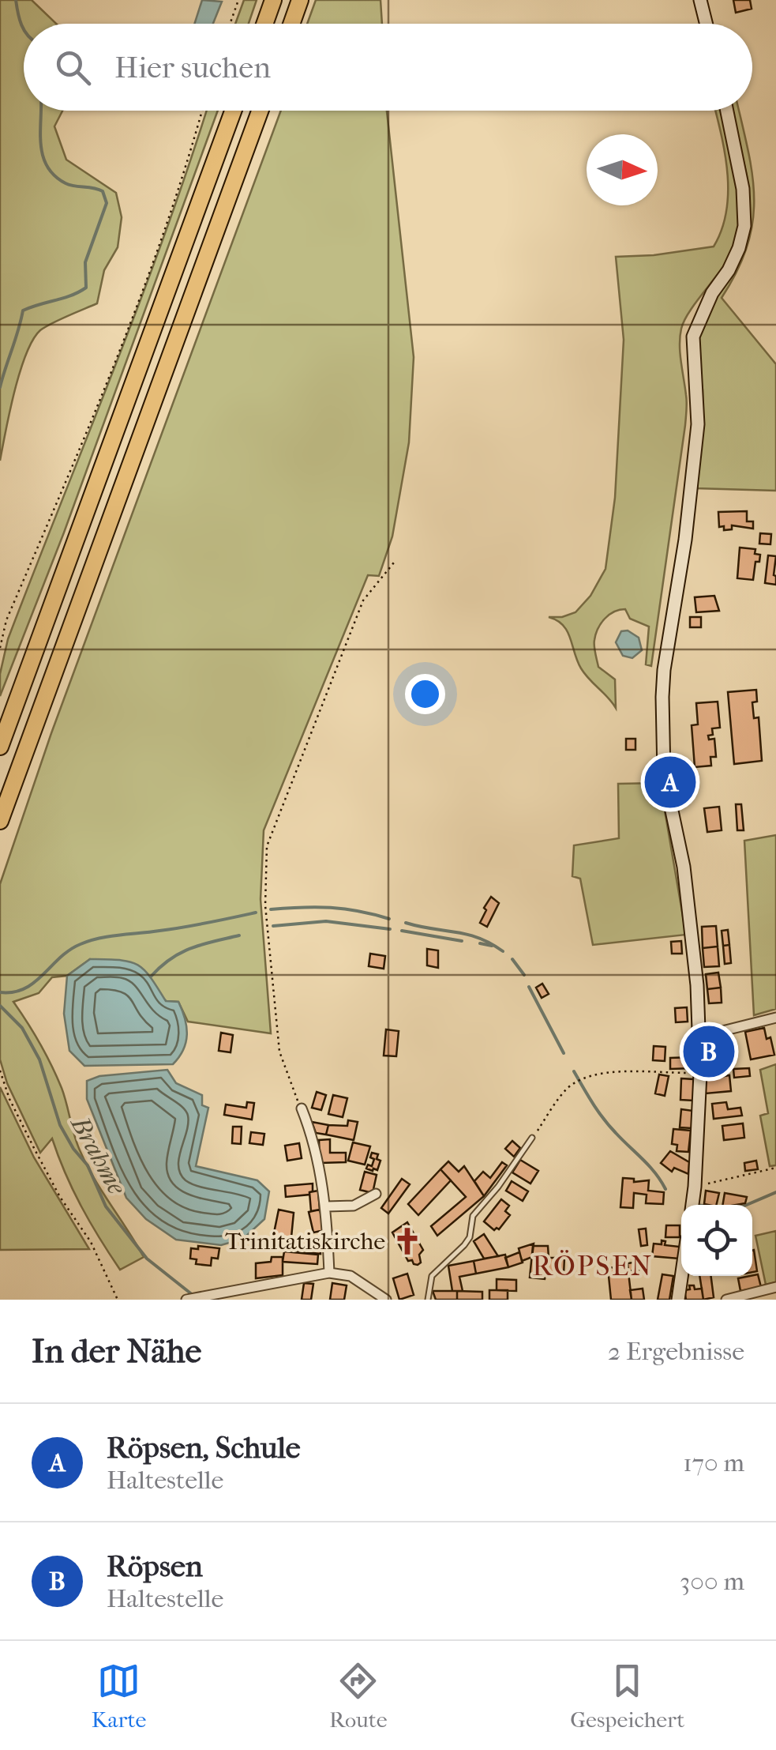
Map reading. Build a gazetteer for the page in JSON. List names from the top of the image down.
{
  "districts": ["RÖPSEN"],
  "water": ["Brahme"],
  "places": {
    "church": ["Trinitatiskirche"]
  },
  "north": "right",
  "page": {
    "search": "Hier suchen",
    "pins": ["A", "B"],
    "heading": ["In der Nähe", "2 Ergebnisse"],
    "list": [
      {
        "mark": "A",
        "name": "Röpsen, Schule",
        "note": "Haltestelle",
        "value": "170 m"
      },
      {
        "mark": "B",
        "name": "Röpsen",
        "note": "Haltestelle",
        "value": "300 m"
      }
    ],
    "nav": ["Karte", "Route", "Gespeichert"]
  }
}
